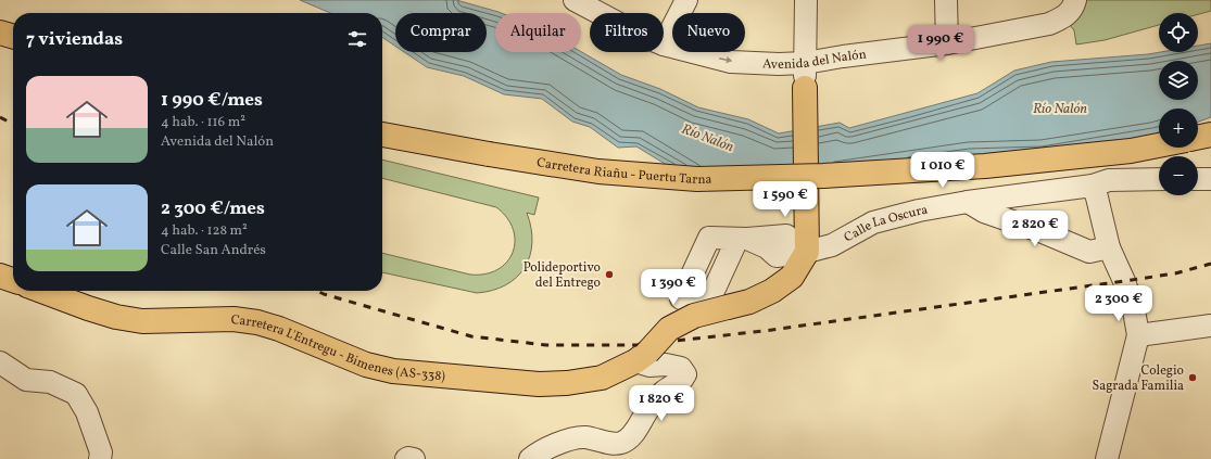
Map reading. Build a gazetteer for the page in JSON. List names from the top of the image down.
{
  "streets": {
    "main road": ["Carretera Riañu - Puertu Tarna", "Carretera L'Entregu - Bimenes (AS-338)"],
    "street": ["Avenida del Nalón", "Calle La Oscura"]
  },
  "water": ["Río Nalón"],
  "places": ["Polideportivo del Entrego", "Colegio Sagrada Familia"],
  "page": {
    "map_buttons": ["+", "−"],
    "chip": [
      "Comprar",
      "Alquilar",
      "Filtros",
      "Nuevo"
    ],
    "heading": "7 viviendas",
    "price": [
      "1 990 €",
      "1 010 €",
      "1 590 €",
      "2 820 €",
      "1 390 €",
      "2 300 €",
      "1 820 €"
    ],
    "list": [
      {
        "name": "1 990 €/mes",
        "note": "4 hab. · 116 m² · Avenida del Nalón"
      },
      {
        "name": "2 300 €/mes",
        "note": "4 hab. · 128 m² · Calle San Andrés"
      }
    ]
  }
}
